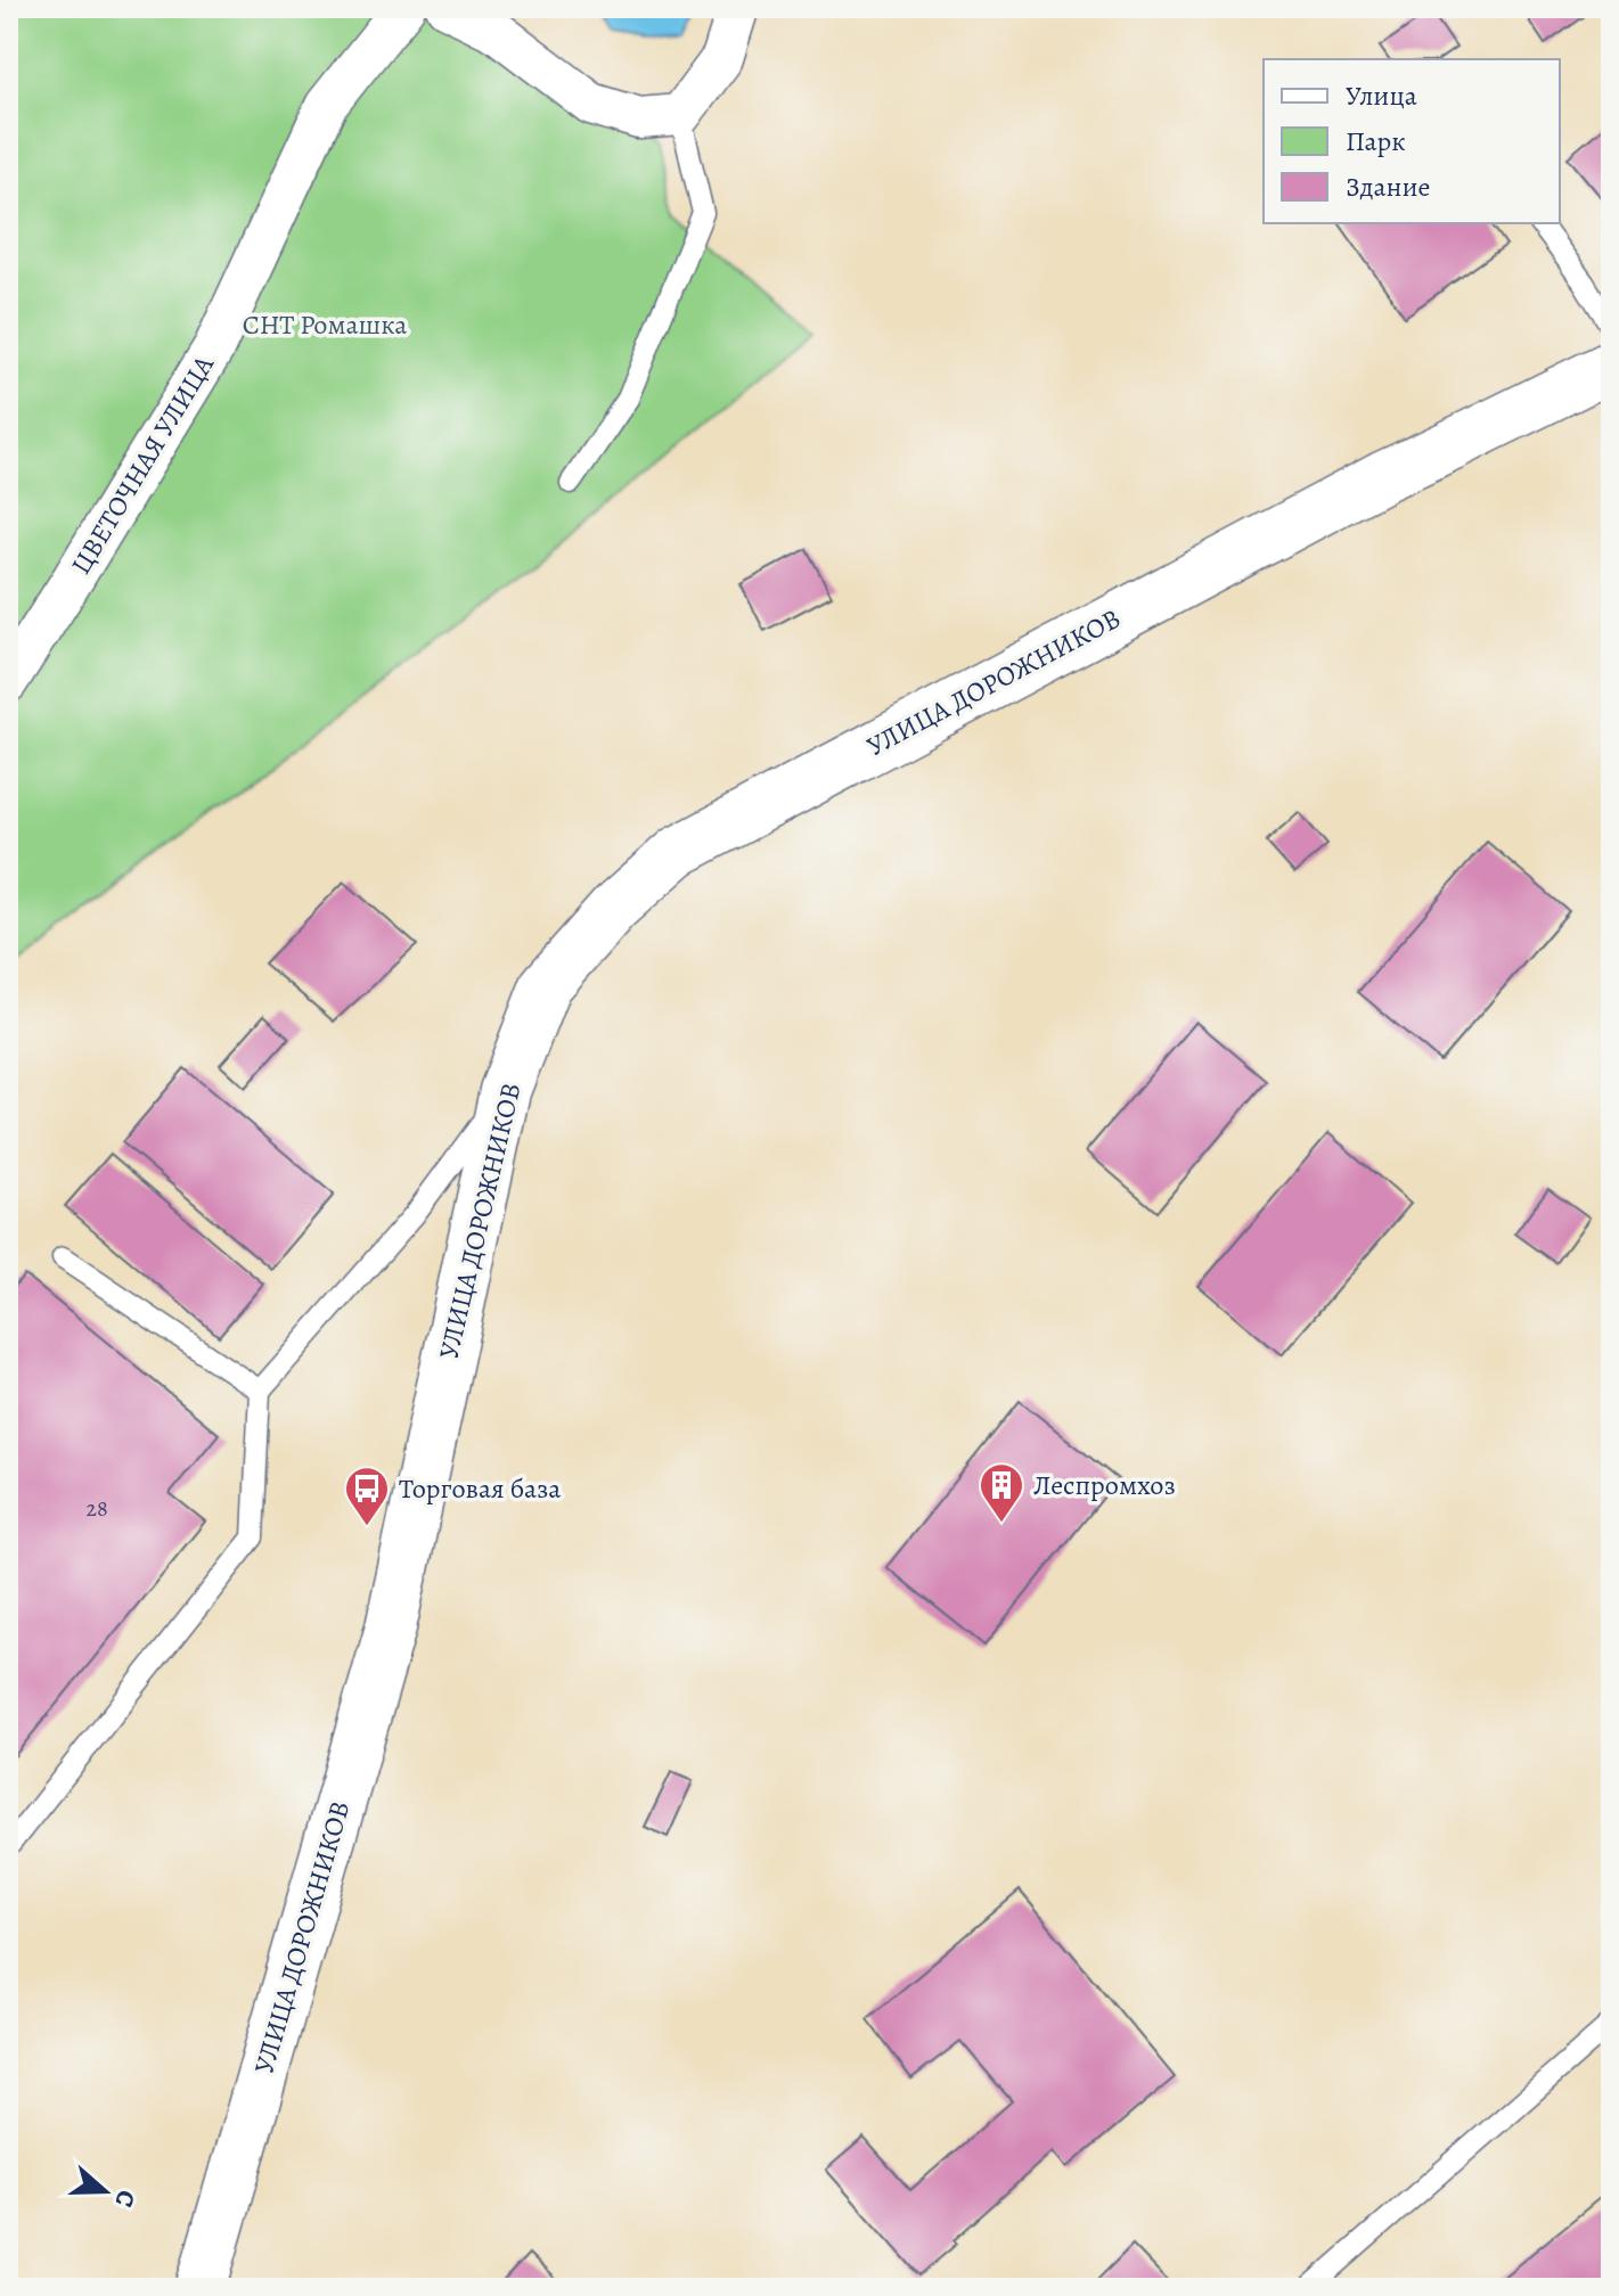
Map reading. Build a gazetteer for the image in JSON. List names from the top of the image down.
{
  "streets": {
    "street": ["ЦВЕТОЧНАЯ УЛИЦА", "УЛИЦА ДОРОЖНИКОВ"]
  },
  "parks": ["СНТ Ромашка"],
  "places": {
    "building": ["Леспромхоз"],
    "bus stop": ["Торговая база"]
  },
  "house_numbers": ["28"],
  "legend": ["Улица", "Парк", "Здание"],
  "north": "right"
}
